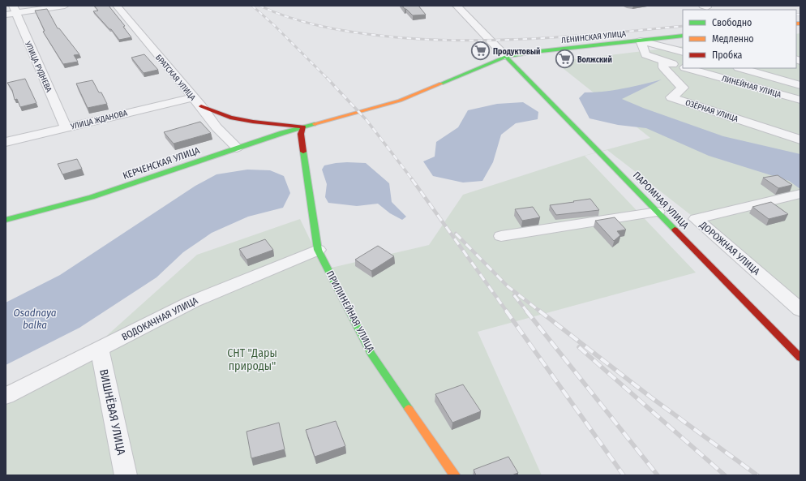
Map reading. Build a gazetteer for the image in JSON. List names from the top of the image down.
{
  "streets": {
    "street": [
      "ЛЕНИНСКАЯ УЛИЦА",
      "УЛИЦА РУДНЕВА",
      "БРАТСКАЯ УЛИЦА",
      "ЛИНЕЙНАЯ УЛИЦА",
      "ОЗЁРНАЯ УЛИЦА",
      "УЛИЦА ЖДАНОВА",
      "КЕРЧЕНСКАЯ УЛИЦА",
      "ПАРОМНАЯ УЛИЦА",
      "ДОРОЖНАЯ УЛИЦА",
      "ПРИЛИНЕЙНАЯ УЛИЦА",
      "ВОДОКАЧНАЯ УЛИЦА",
      "ВИШНЁВАЯ УЛИЦА"
    ]
  },
  "crossings": [
    ["ЛЕНИНСКАЯ УЛИЦА", "ЛИНЕЙНАЯ УЛИЦА"],
    ["ЛЕНИНСКАЯ УЛИЦА", "КЕРЧЕНСКАЯ УЛИЦА"],
    ["ЛЕНИНСКАЯ УЛИЦА", "ПАРОМНАЯ УЛИЦА"],
    ["УЛИЦА РУДНЕВА", "УЛИЦА ЖДАНОВА"],
    ["БРАТСКАЯ УЛИЦА", "УЛИЦА ЖДАНОВА"],
    ["БРАТСКАЯ УЛИЦА", "КЕРЧЕНСКАЯ УЛИЦА"],
    ["ЛИНЕЙНАЯ УЛИЦА", "ОЗЁРНАЯ УЛИЦА"],
    ["КЕРЧЕНСКАЯ УЛИЦА", "ПРИЛИНЕЙНАЯ УЛИЦА"],
    ["ПРИЛИНЕЙНАЯ УЛИЦА", "ВОДОКАЧНАЯ УЛИЦА"],
    ["ВОДОКАЧНАЯ УЛИЦА", "ВИШНЁВАЯ УЛИЦА"]
  ],
  "water": ["Osadnaya balka"],
  "parks": ["СНТ \"Дары природы\""],
  "places": {
    "supermarket": ["Продуктовый", "Волжский"]
  },
  "legend": ["Свободно", "Медленно", "Пробка"]
}
